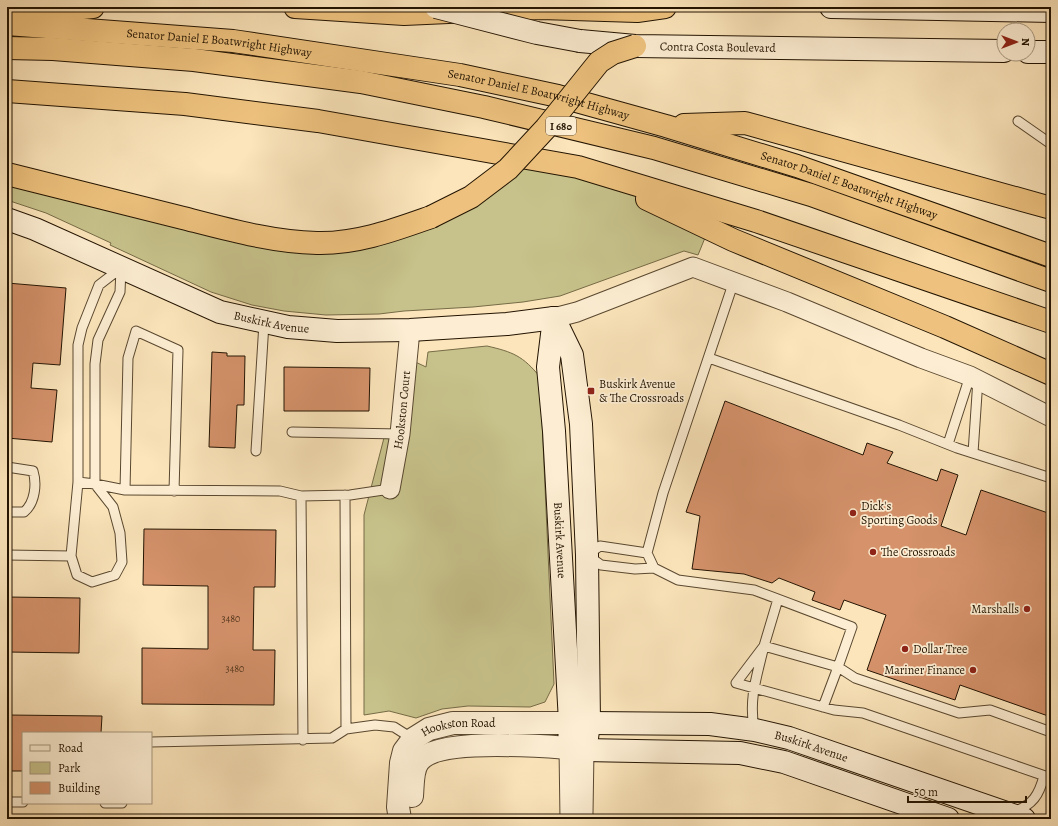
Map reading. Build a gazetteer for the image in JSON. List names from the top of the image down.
{
  "streets": {
    "highway": ["Senator Daniel E Boatwright Highway", "I 680"],
    "main road": ["Contra Costa Boulevard", "Buskirk Avenue", "Hookston Road"],
    "street": ["Hookston Court"]
  },
  "crossings": [
    ["Buskirk Avenue", "Hookston Court"],
    ["Buskirk Avenue", "Hookston Road"]
  ],
  "places": {
    "transit": ["Buskirk Avenue & The Crossroads"],
    "other": [
      "Dick's Sporting Goods",
      "The Crossroads",
      "Marshalls",
      "Dollar Tree",
      "Mariner Finance"
    ]
  },
  "house_numbers": ["3480", "3480"],
  "legend": ["Road", "Park", "Building"],
  "scale_bar": "50 m",
  "north": "right"
}
